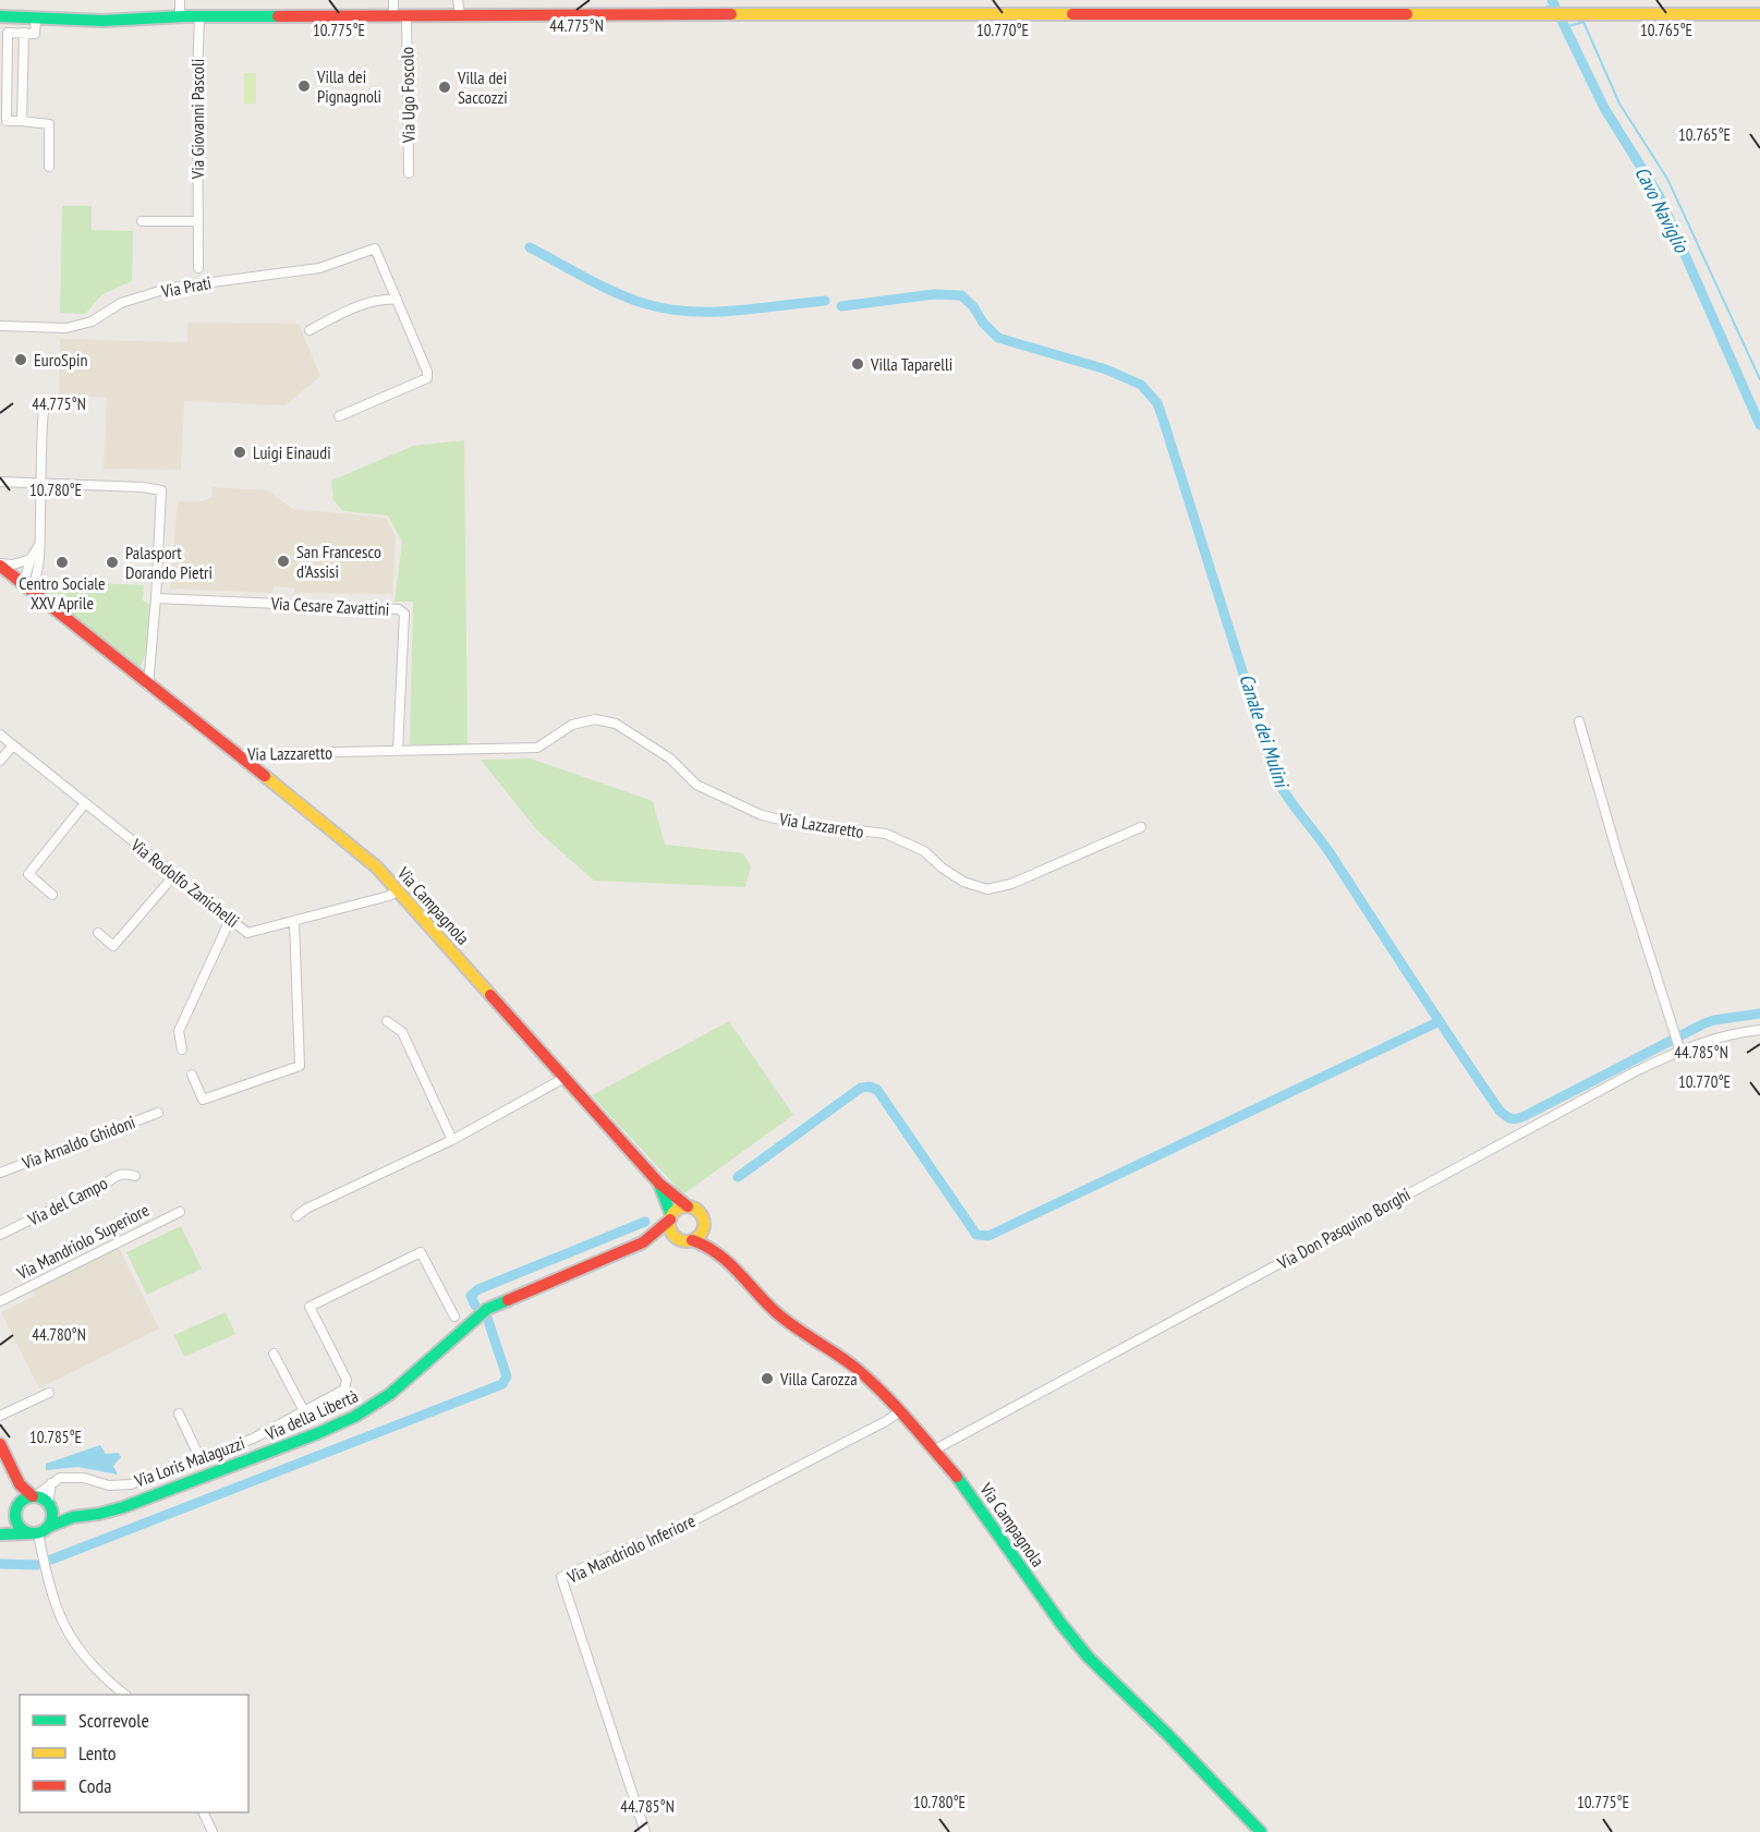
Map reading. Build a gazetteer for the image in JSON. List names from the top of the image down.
{
  "streets": {
    "street": [
      "Via Ugo Foscolo",
      "Via Giovanni Pascoli",
      "Via Prati",
      "Via Cesare Zavattini",
      "Via Lazzaretto",
      "Via Rodolfo Zanichelli",
      "Via Campagnola",
      "Via Arnaldo Ghidoni",
      "Via del Campo",
      "Via Don Pasquino Borghi",
      "Via Mandriolo Superiore",
      "Via della Libertà",
      "Via Loris Malaguzzi",
      "Via Mandriolo Inferiore"
    ]
  },
  "crossings": [
    ["Via Cesare Zavattini", "Via Lazzaretto"],
    ["Via Lazzaretto", "Via Campagnola"],
    ["Via Rodolfo Zanichelli", "Via Campagnola"],
    ["Via Campagnola", "Via Don Pasquino Borghi"],
    ["Via Campagnola", "Via della Libertà"],
    ["Via Campagnola", "Via Mandriolo Inferiore"]
  ],
  "water": ["Cavo Naviglio", "Canale dei Mulini"],
  "places": [
    "Villa dei Pignagnoli",
    "Villa dei Saccozzi",
    "EuroSpin",
    "Villa Taparelli",
    "Luigi Einaudi",
    "San Francesco d'Assisi",
    "Centro Sociale XXV Aprile",
    "Palasport Dorando Pietri",
    "Villa Carozza"
  ],
  "legend": ["Scorrevole", "Lento", "Coda"],
  "coordinates": [
    "44.775°N",
    "10.775°E",
    "10.770°E",
    "10.765°E",
    "10.780°E",
    "44.785°N",
    "44.780°N",
    "10.785°E"
  ]
}
